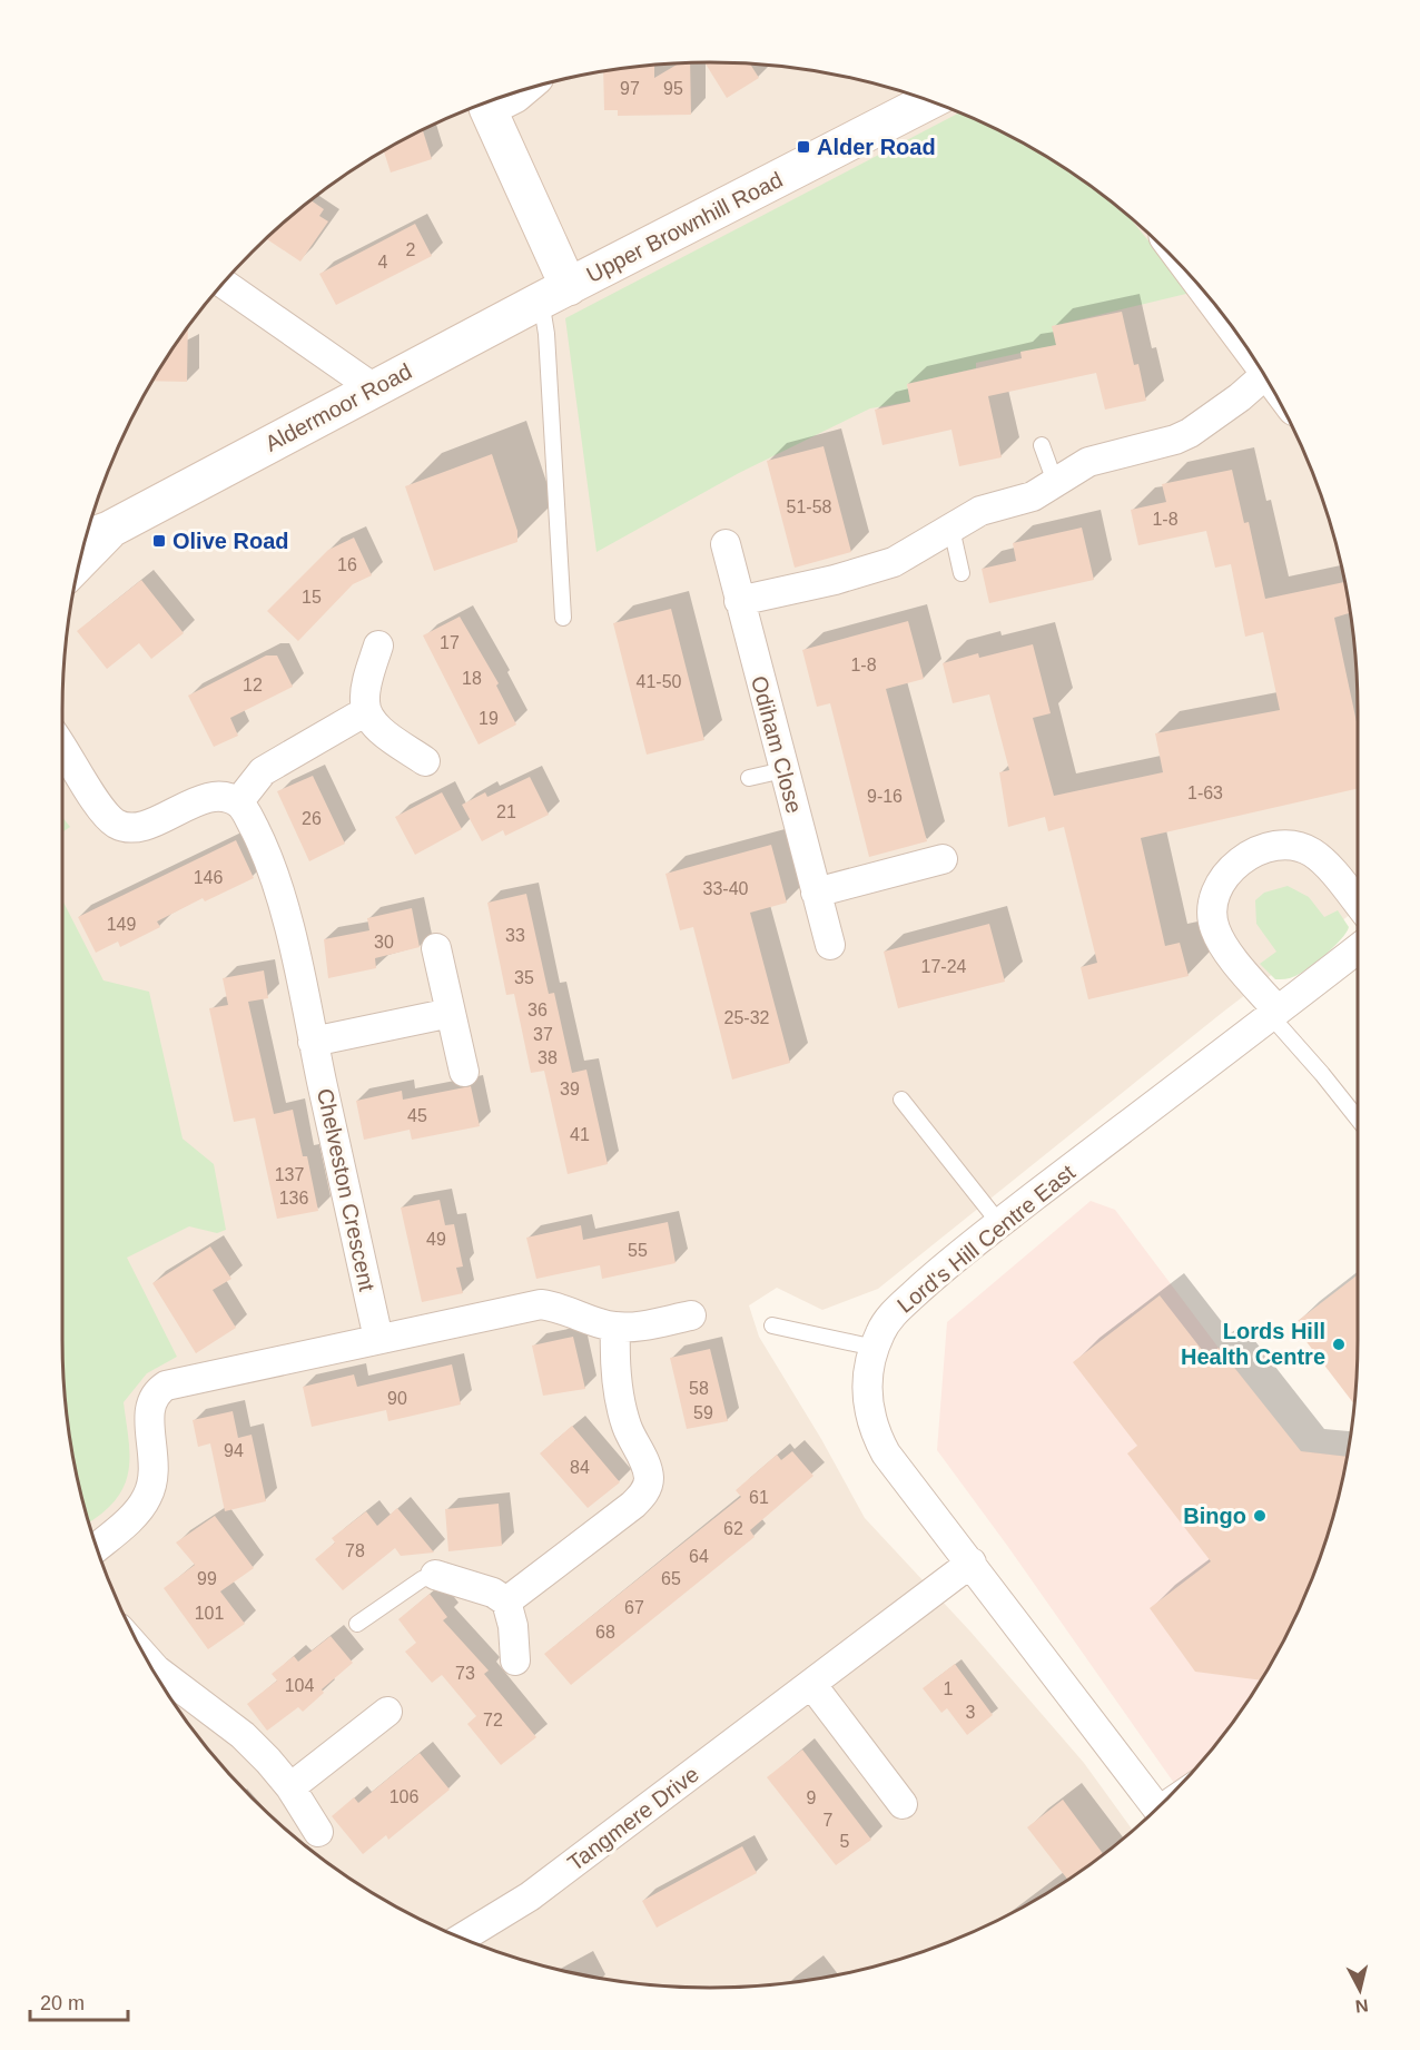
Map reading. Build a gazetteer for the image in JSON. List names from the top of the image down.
{
  "streets": {
    "street": [
      "Upper Brownhill Road",
      "Aldermoor Road",
      "Odiham Close",
      "Chelveston Crescent",
      "Lord's Hill Centre East",
      "Tangmere Drive"
    ]
  },
  "crossings": [
    ["Upper Brownhill Road", "Aldermoor Road"],
    ["Lord's Hill Centre East", "Tangmere Drive"]
  ],
  "places": {
    "transit": ["Alder Road", "Olive Road"],
    "other": ["Lords Hill Health Centre", "Bingo"]
  },
  "house_numbers": [
    "97",
    "95",
    "2",
    "4",
    "51-58",
    "1-8",
    "16",
    "15",
    "17",
    "1-8",
    "18",
    "41-50",
    "12",
    "19",
    "1-63",
    "9-16",
    "21",
    "26",
    "146",
    "33-40",
    "149",
    "33",
    "30",
    "17-24",
    "35",
    "36",
    "25-32",
    "37",
    "38",
    "39",
    "45",
    "41",
    "137",
    "136",
    "49",
    "55",
    "58",
    "90",
    "59",
    "94",
    "84",
    "61",
    "62",
    "78",
    "64",
    "99",
    "65",
    "67",
    "101",
    "68",
    "73",
    "104",
    "1",
    "3",
    "72",
    "106",
    "9",
    "7",
    "5"
  ],
  "scale_bar": "20 m",
  "north": "bottom"
}
